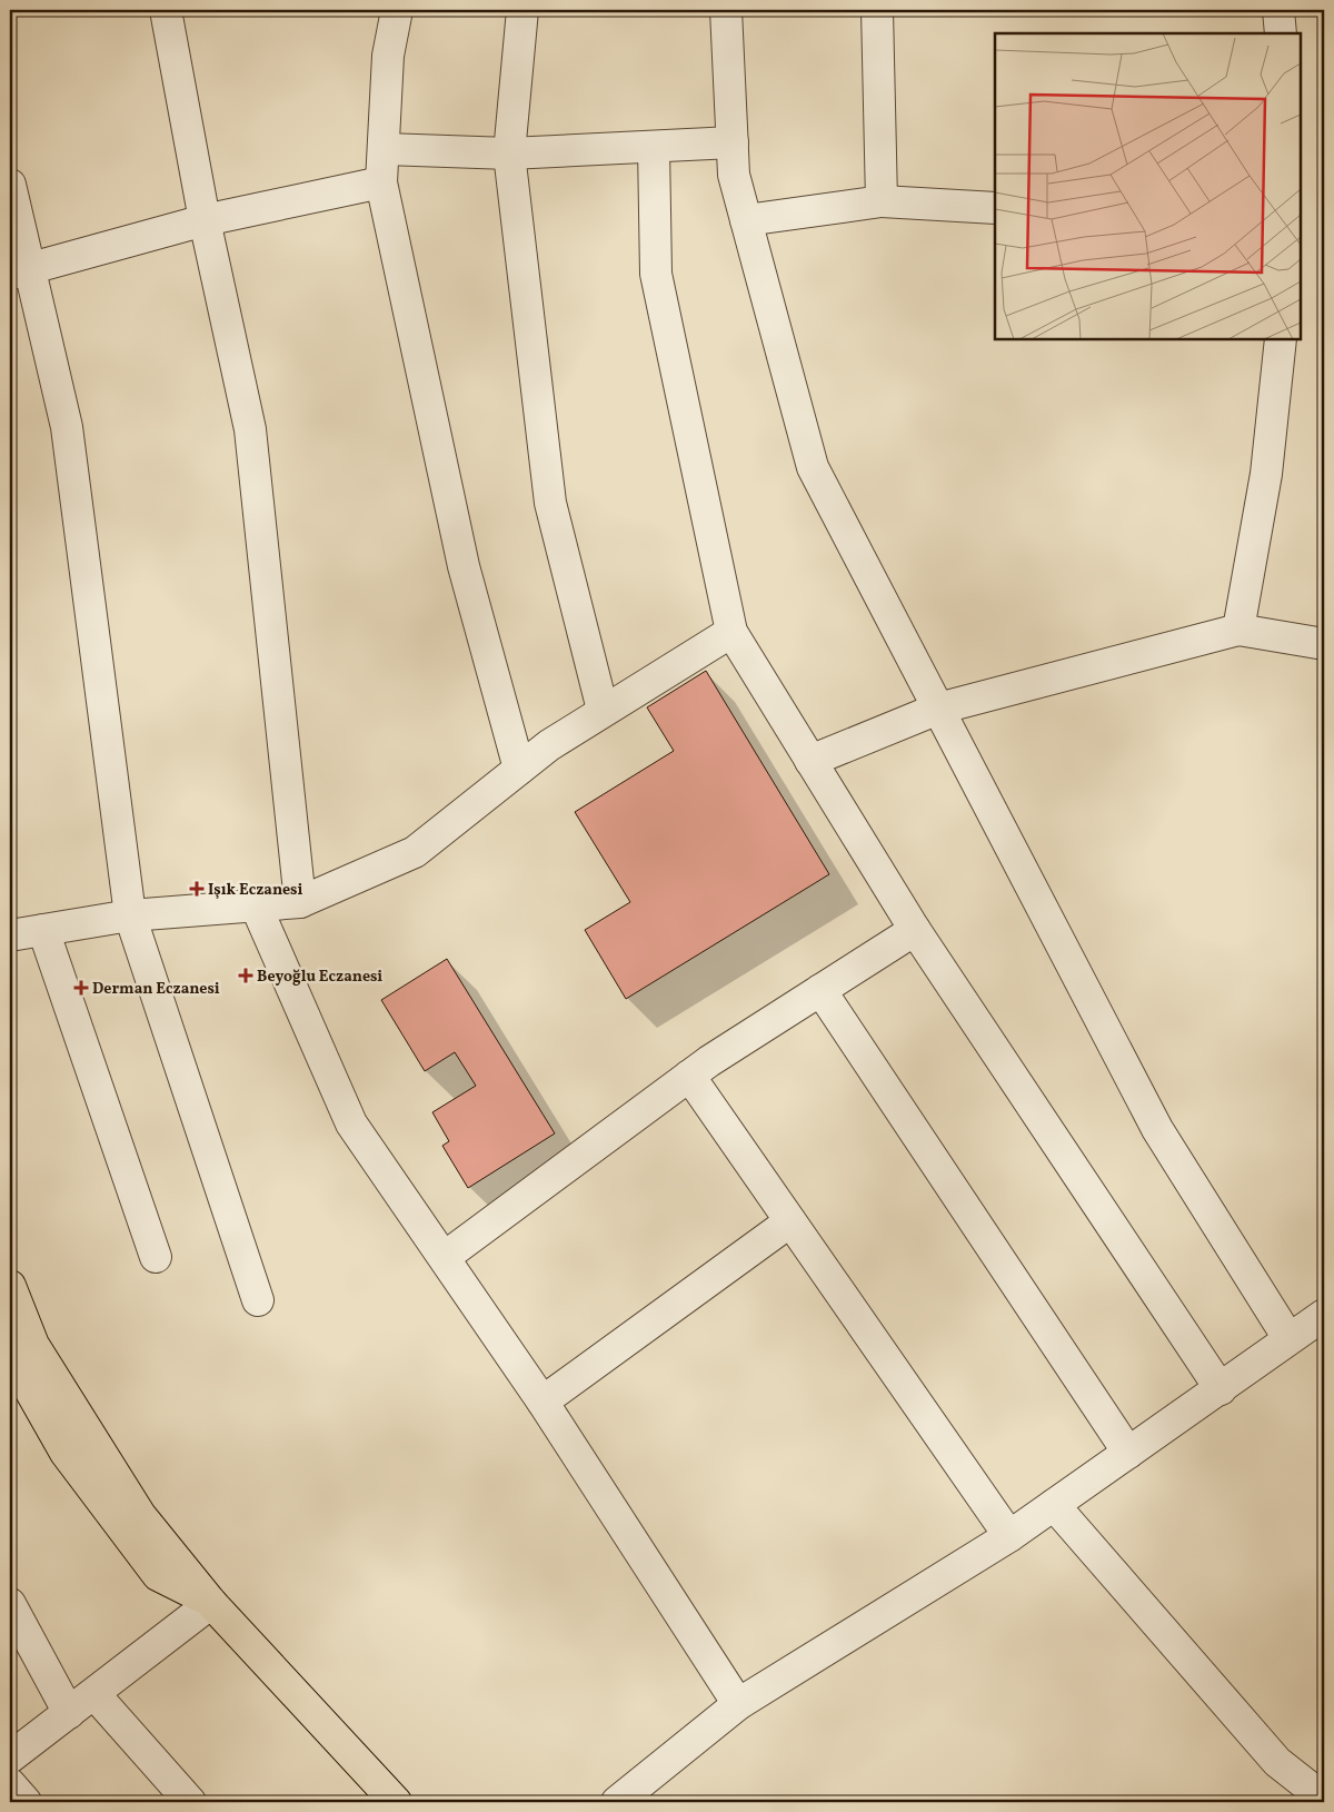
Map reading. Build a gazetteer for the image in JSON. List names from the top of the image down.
{
  "places": {
    "health": ["Işık Eczanesi", "Beyoğlu Eczanesi", "Derman Eczanesi"]
  }
}
